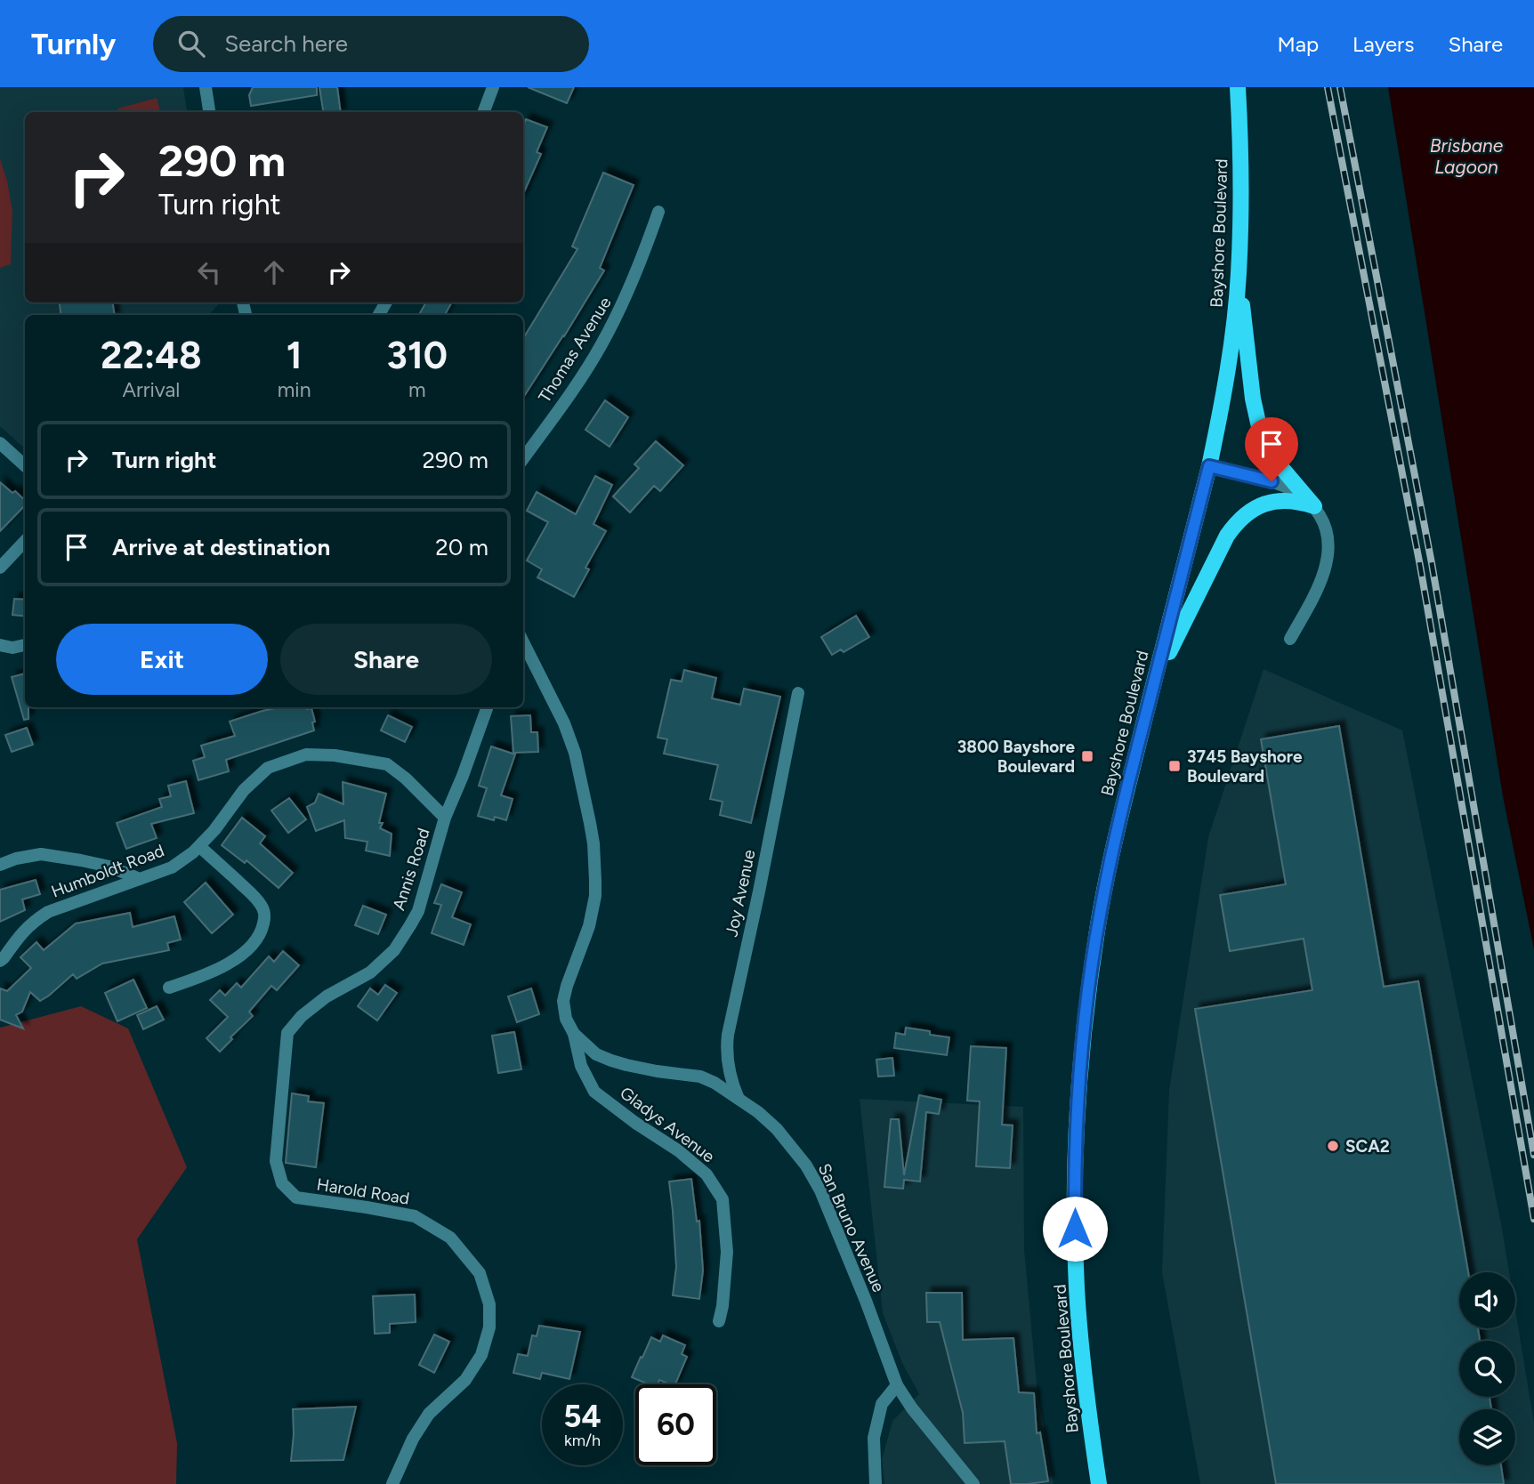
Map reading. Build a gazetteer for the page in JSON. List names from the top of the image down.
{
  "streets": {
    "main road": ["Bayshore Boulevard"],
    "street": [
      "Thomas Avenue",
      "Annis Road",
      "Humboldt Road",
      "Joy Avenue",
      "Gladys Avenue",
      "Harold Road",
      "San Bruno Avenue"
    ]
  },
  "crossings": [
    ["Annis Road", "Humboldt Road"],
    ["Annis Road", "Harold Road"],
    ["Joy Avenue", "San Bruno Avenue"],
    ["Gladys Avenue", "San Bruno Avenue"]
  ],
  "water": ["Brisbane Lagoon"],
  "places": {
    "transit": ["3800 Bayshore Boulevard", "3745 Bayshore Boulevard"],
    "other": ["SCA2"]
  },
  "page": {
    "header": "Turnly",
    "search": "Search here",
    "nav": ["Map", "Layers", "Share"],
    "turn": ["290 m", "Turn right"],
    "eta": [
      "22:48",
      "Arrival",
      "1",
      "min",
      "310",
      "m"
    ],
    "list": [
      {
        "name": "Turn right",
        "value": "290 m"
      },
      {
        "name": "Arrive at destination",
        "value": "20 m"
      }
    ],
    "buttons": ["Exit", "Share"],
    "speed": "54 km/h",
    "limit": "60"
  }
}
